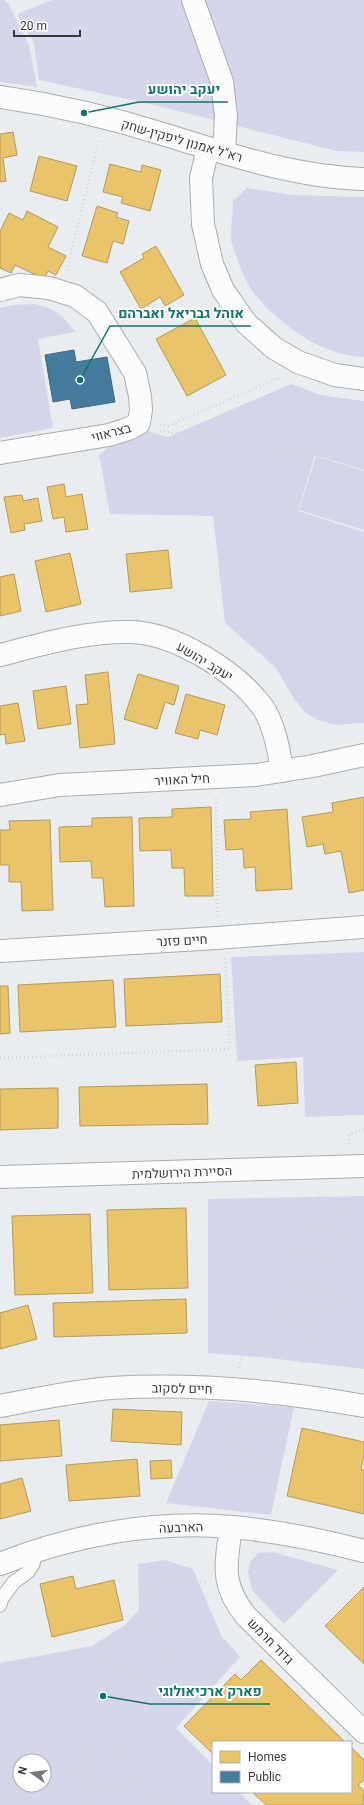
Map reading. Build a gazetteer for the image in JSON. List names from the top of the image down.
{
  "streets": {
    "street": [
      "רא\"ל אמנון ליפקין-שחק",
      "בצראווי",
      "יעקב יהושע",
      "חיל האוויר",
      "חיים פזנר",
      "הסיירת הירושלמית",
      "חיים לסקוב",
      "הארבעה",
      "גדוד חרמש"
    ]
  },
  "crossings": [
    ["יעקב יהושע", "חיל האוויר"],
    ["הארבעה", "גדוד חרמש"]
  ],
  "places": ["יעקב יהושע", "אוהל גבריאל ואברהם", "פארק ארכיאולוגי"],
  "legend": ["Homes", "Public"],
  "scale_bar": "20 m",
  "north": "left"
}
